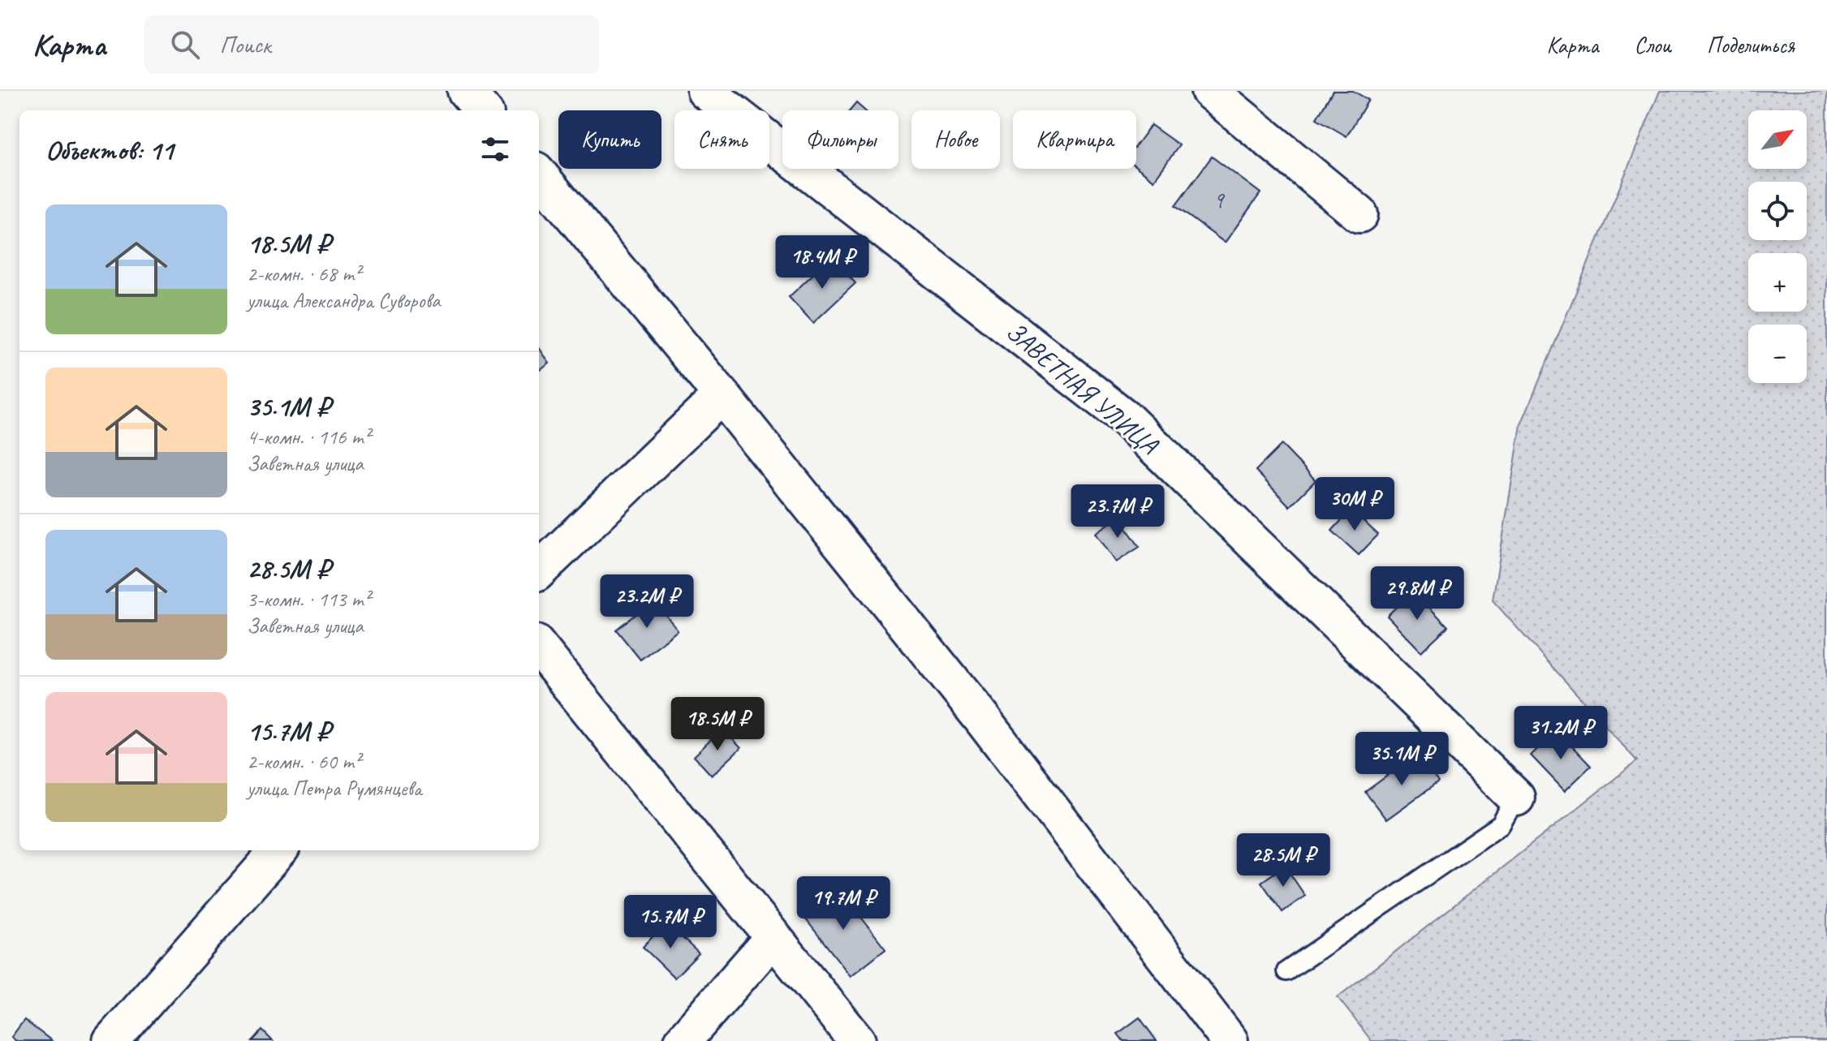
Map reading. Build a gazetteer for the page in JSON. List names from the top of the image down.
{
  "streets": {
    "street": ["ЗАВЕТНАЯ УЛИЦА"]
  },
  "house_numbers": ["9"],
  "north": "top right",
  "page": {
    "header": "Карта",
    "search": "Поиск",
    "nav": ["Карта", "Слои", "Поделиться"],
    "map_buttons": ["+", "−"],
    "chip": [
      "Купить",
      "Снять",
      "Фильтры",
      "Новое",
      "Квартира"
    ],
    "heading": "Объектов: 11",
    "list": [
      {
        "name": "18.5M ₽",
        "note": "2-комн. · 68 m² · улица Александра Суворова"
      },
      {
        "name": "35.1M ₽",
        "note": "4-комн. · 116 m² · Заветная улица"
      },
      {
        "name": "28.5M ₽",
        "note": "3-комн. · 113 m² · Заветная улица"
      },
      {
        "name": "15.7M ₽",
        "note": "2-комн. · 60 m² · улица Петра Румянцева"
      }
    ],
    "price": [
      "18.4M ₽",
      "30M ₽",
      "23.7M ₽",
      "29.8M ₽",
      "23.2M ₽",
      "18.5M ₽",
      "31.2M ₽",
      "35.1M ₽",
      "28.5M ₽",
      "19.7M ₽",
      "15.7M ₽"
    ]
  }
}
